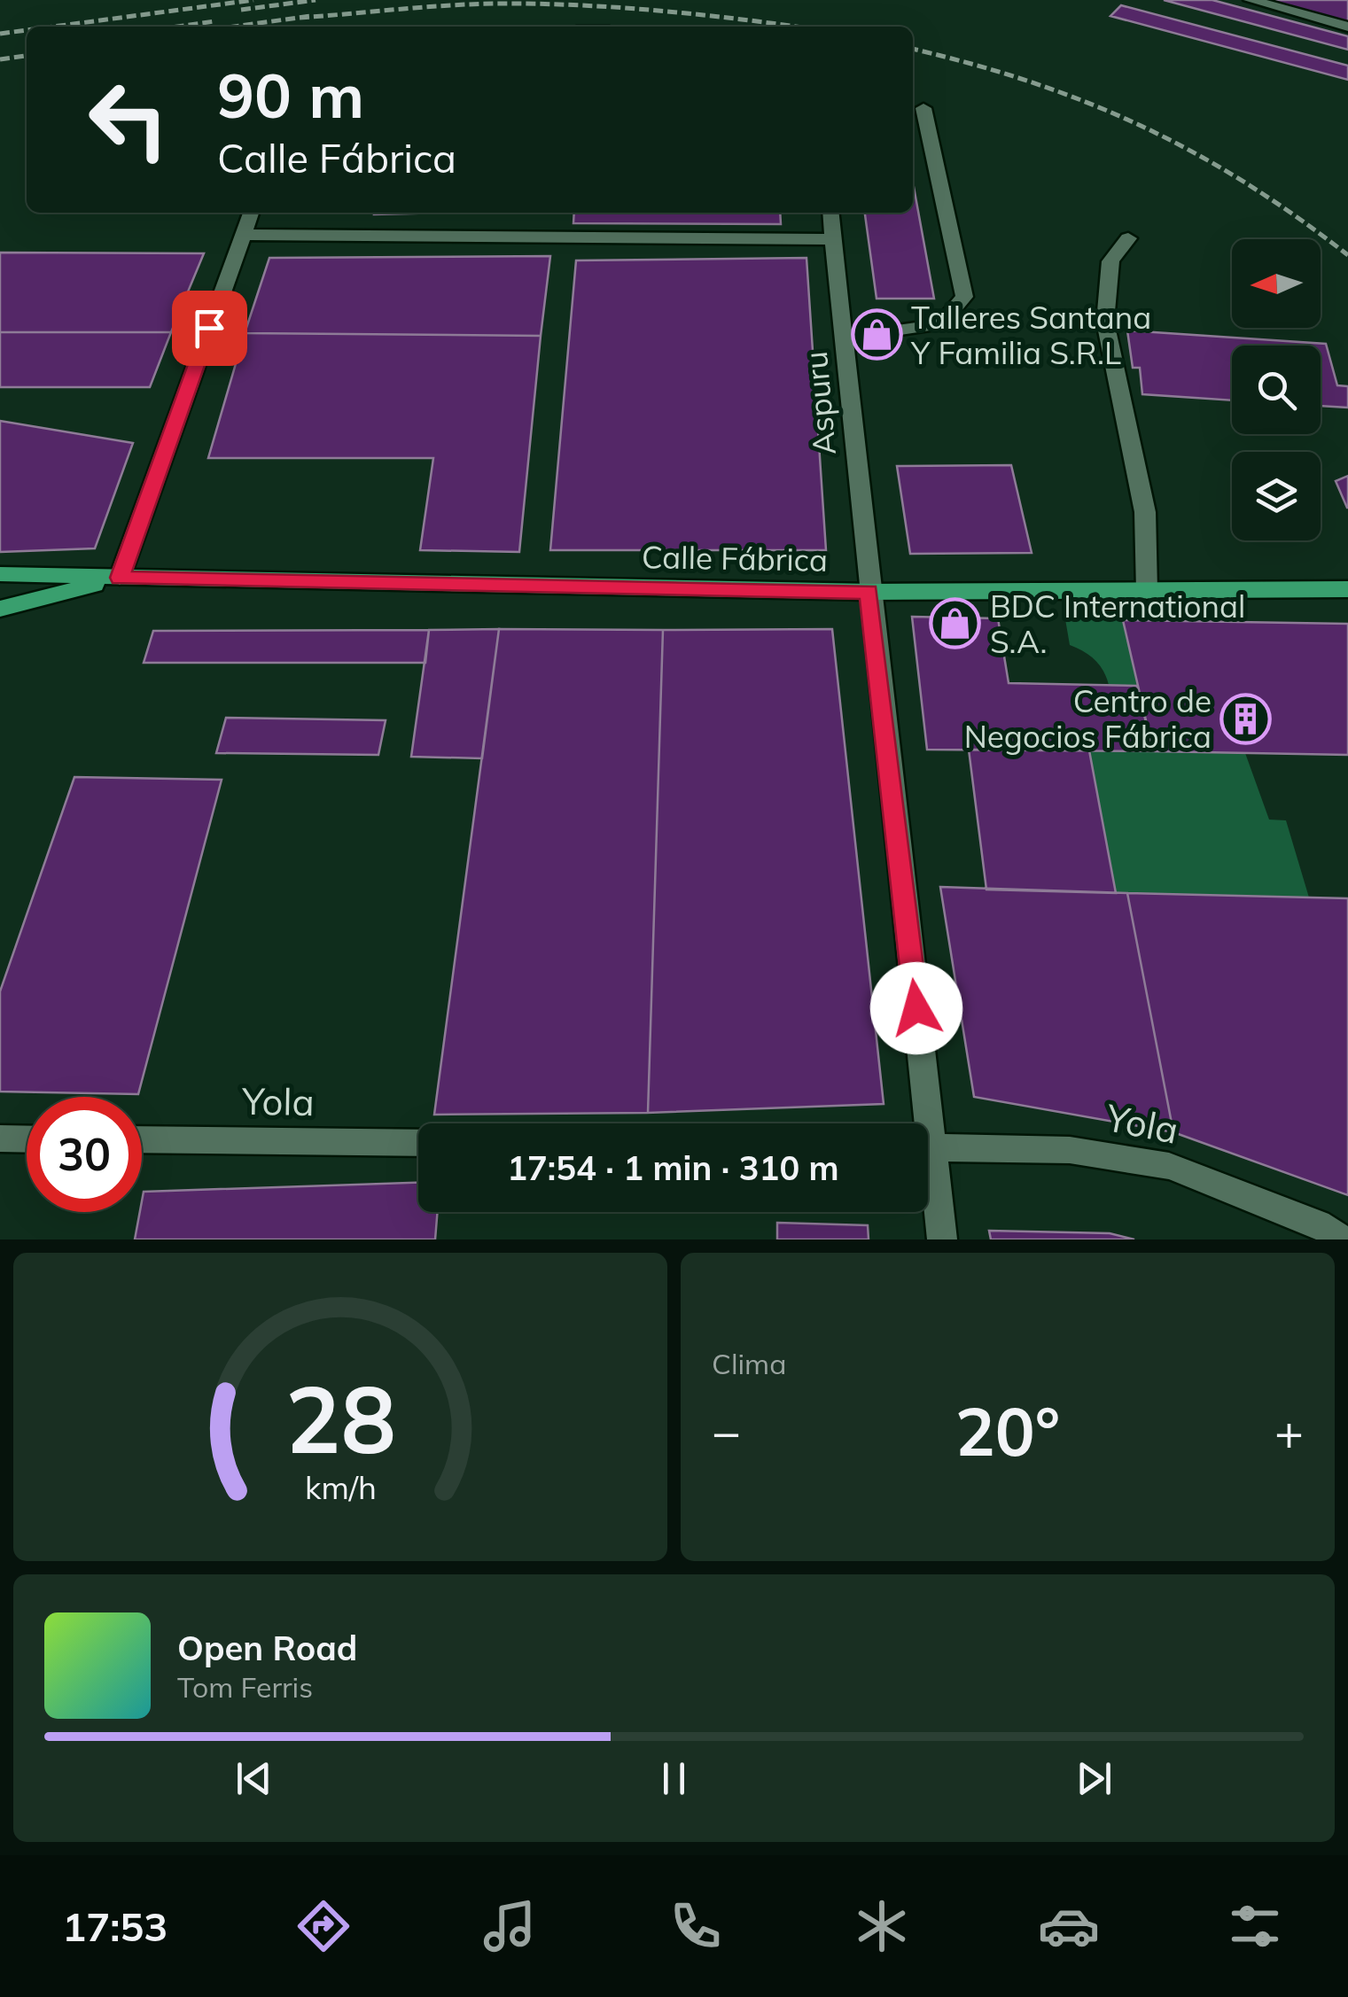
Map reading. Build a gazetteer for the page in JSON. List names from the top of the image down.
{
  "streets": {
    "main road": ["Calle Fábrica"],
    "street": ["Aspuru", "Yola"]
  },
  "crossings": [
    ["Aspuru", "Calle Fábrica"]
  ],
  "places": {
    "shop": ["Talleres Santana Y Familia S.R.L", "BDC International S.A."],
    "building": ["Centro de Negocios Fábrica"]
  },
  "north": "left",
  "page": {
    "turn": ["90 m", "Calle Fábrica"],
    "limit": "30",
    "trip": "17:54 · 1 min · 310 m",
    "tile": "Clima",
    "heat": ["−", "20°", "+"],
    "song": ["Open Road", "Tom Ferris"],
    "tabs": "17:53",
    "gauge": ["28", "km/h"]
  }
}
